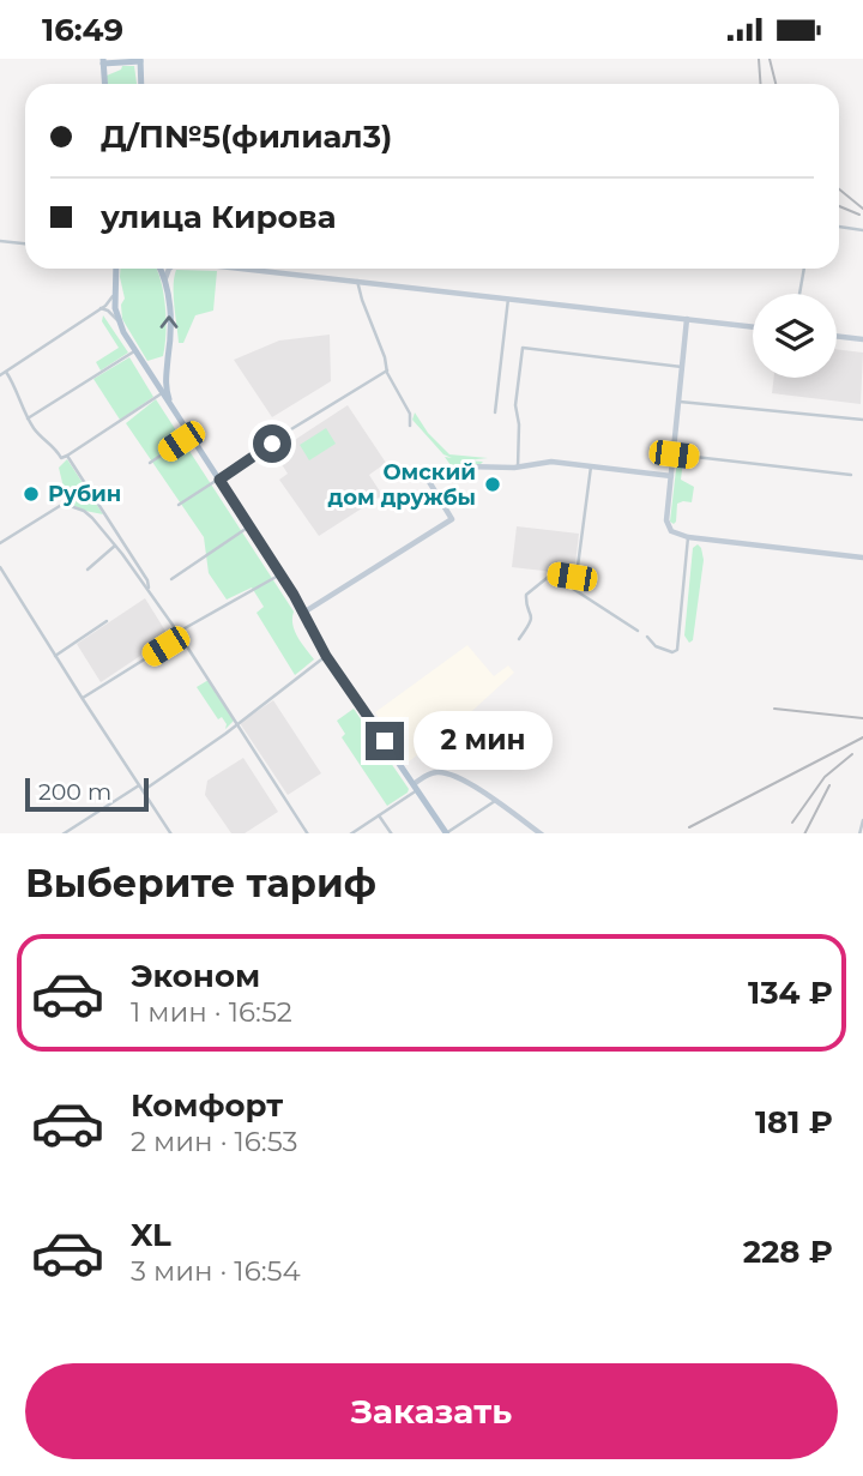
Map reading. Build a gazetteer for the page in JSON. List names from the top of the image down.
{
  "places": ["Омский дом дружбы", "Рубин"],
  "scale_bar": "200 m",
  "page": {
    "status": "16:49",
    "banner": ["Д/П№5(филиал3)", "улица Кирова"],
    "bubble": "2 мин",
    "scale": "200 m",
    "heading": "Выберите тариф",
    "list": [
      {
        "name": "Эконом",
        "note": "1 мин · 16:52",
        "value": "134 ₽"
      },
      {
        "name": "Комфорт",
        "note": "2 мин · 16:53",
        "value": "181 ₽"
      },
      {
        "name": "XL",
        "note": "3 мин · 16:54",
        "value": "228 ₽"
      }
    ],
    "buttons": "Заказать"
  }
}
